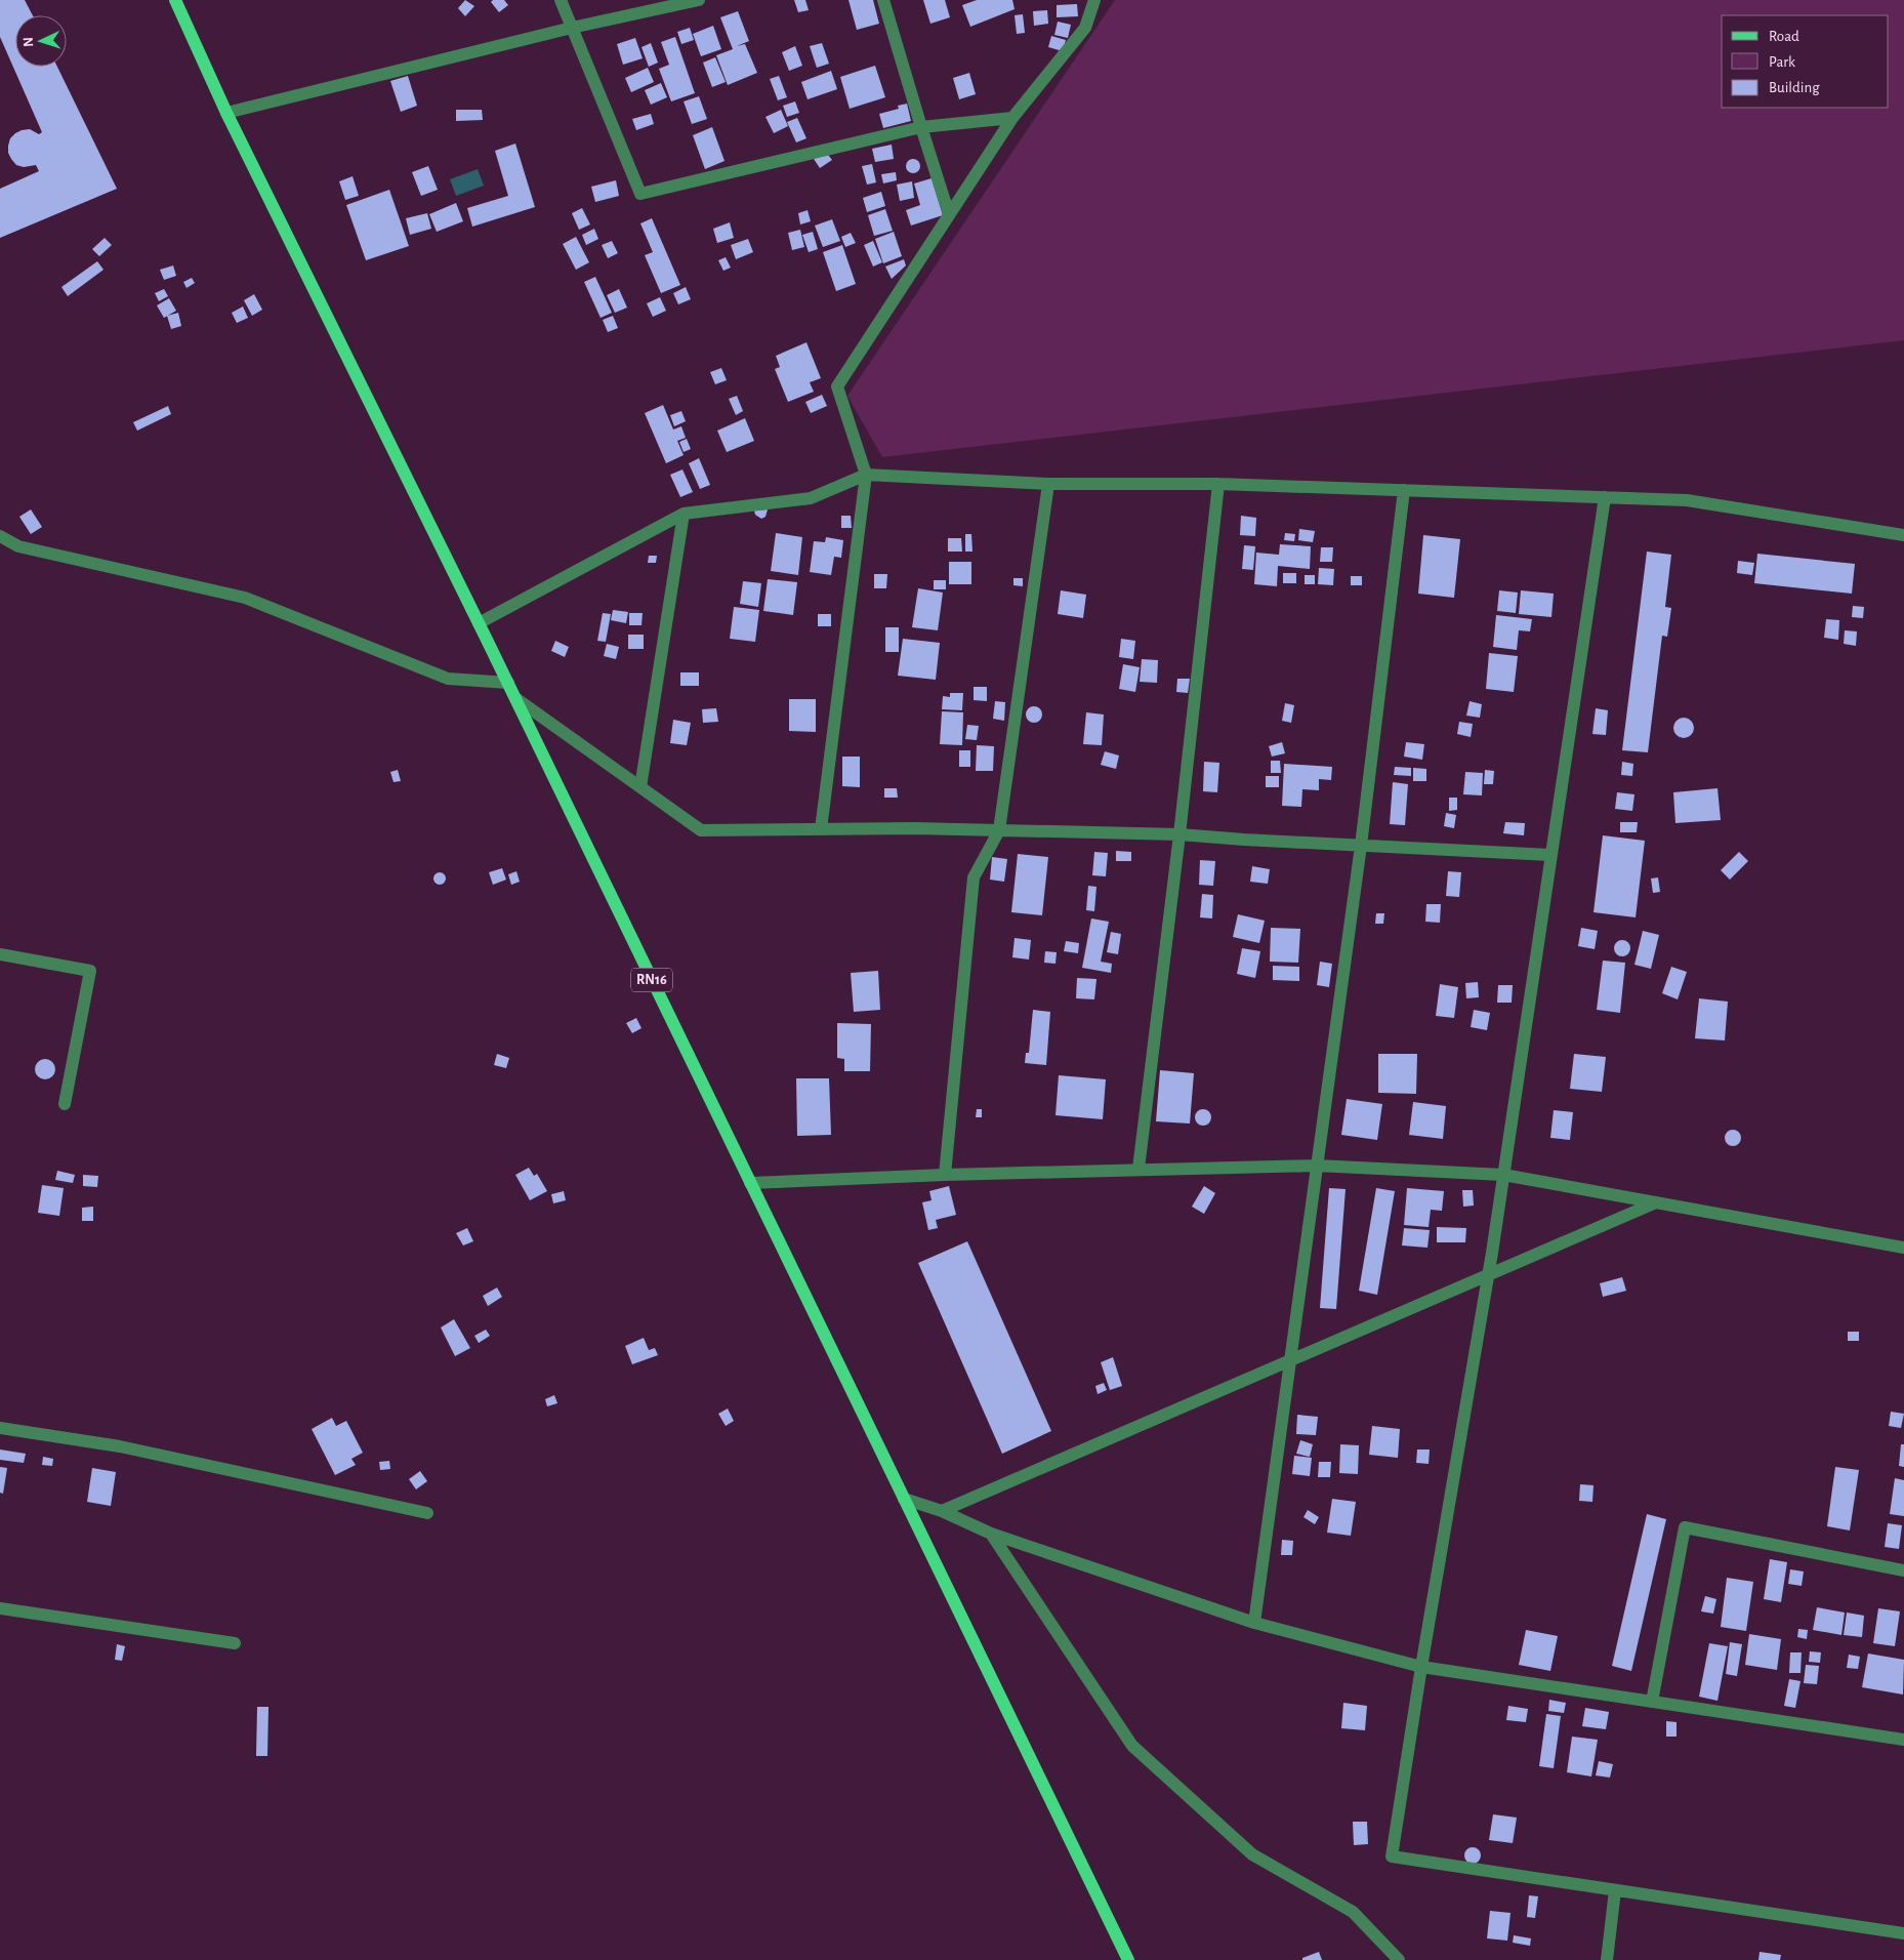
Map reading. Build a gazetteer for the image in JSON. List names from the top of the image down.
{
  "streets": {
    "main road": ["RN16"]
  },
  "legend": ["Road", "Park", "Building"],
  "north": "left"
}
